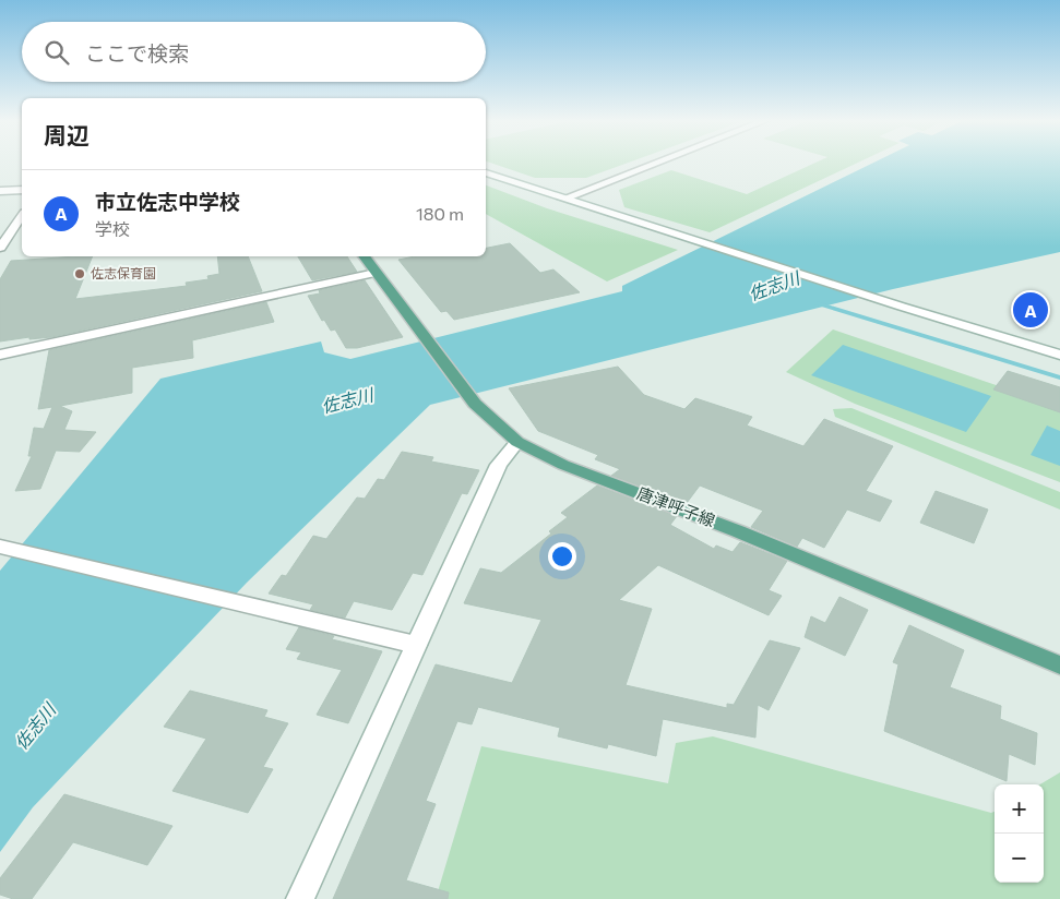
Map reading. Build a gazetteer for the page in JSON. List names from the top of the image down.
{
  "streets": {
    "main road": ["唐津呼子線"]
  },
  "water": ["佐志川"],
  "places": ["佐志保育園"],
  "page": {
    "search": "ここで検索",
    "heading": "周辺",
    "list": [
      {
        "mark": "A",
        "name": "市立佐志中学校",
        "note": "学校",
        "value": "180 m"
      }
    ],
    "pins": "A",
    "map_buttons": ["+", "−"]
  }
}
